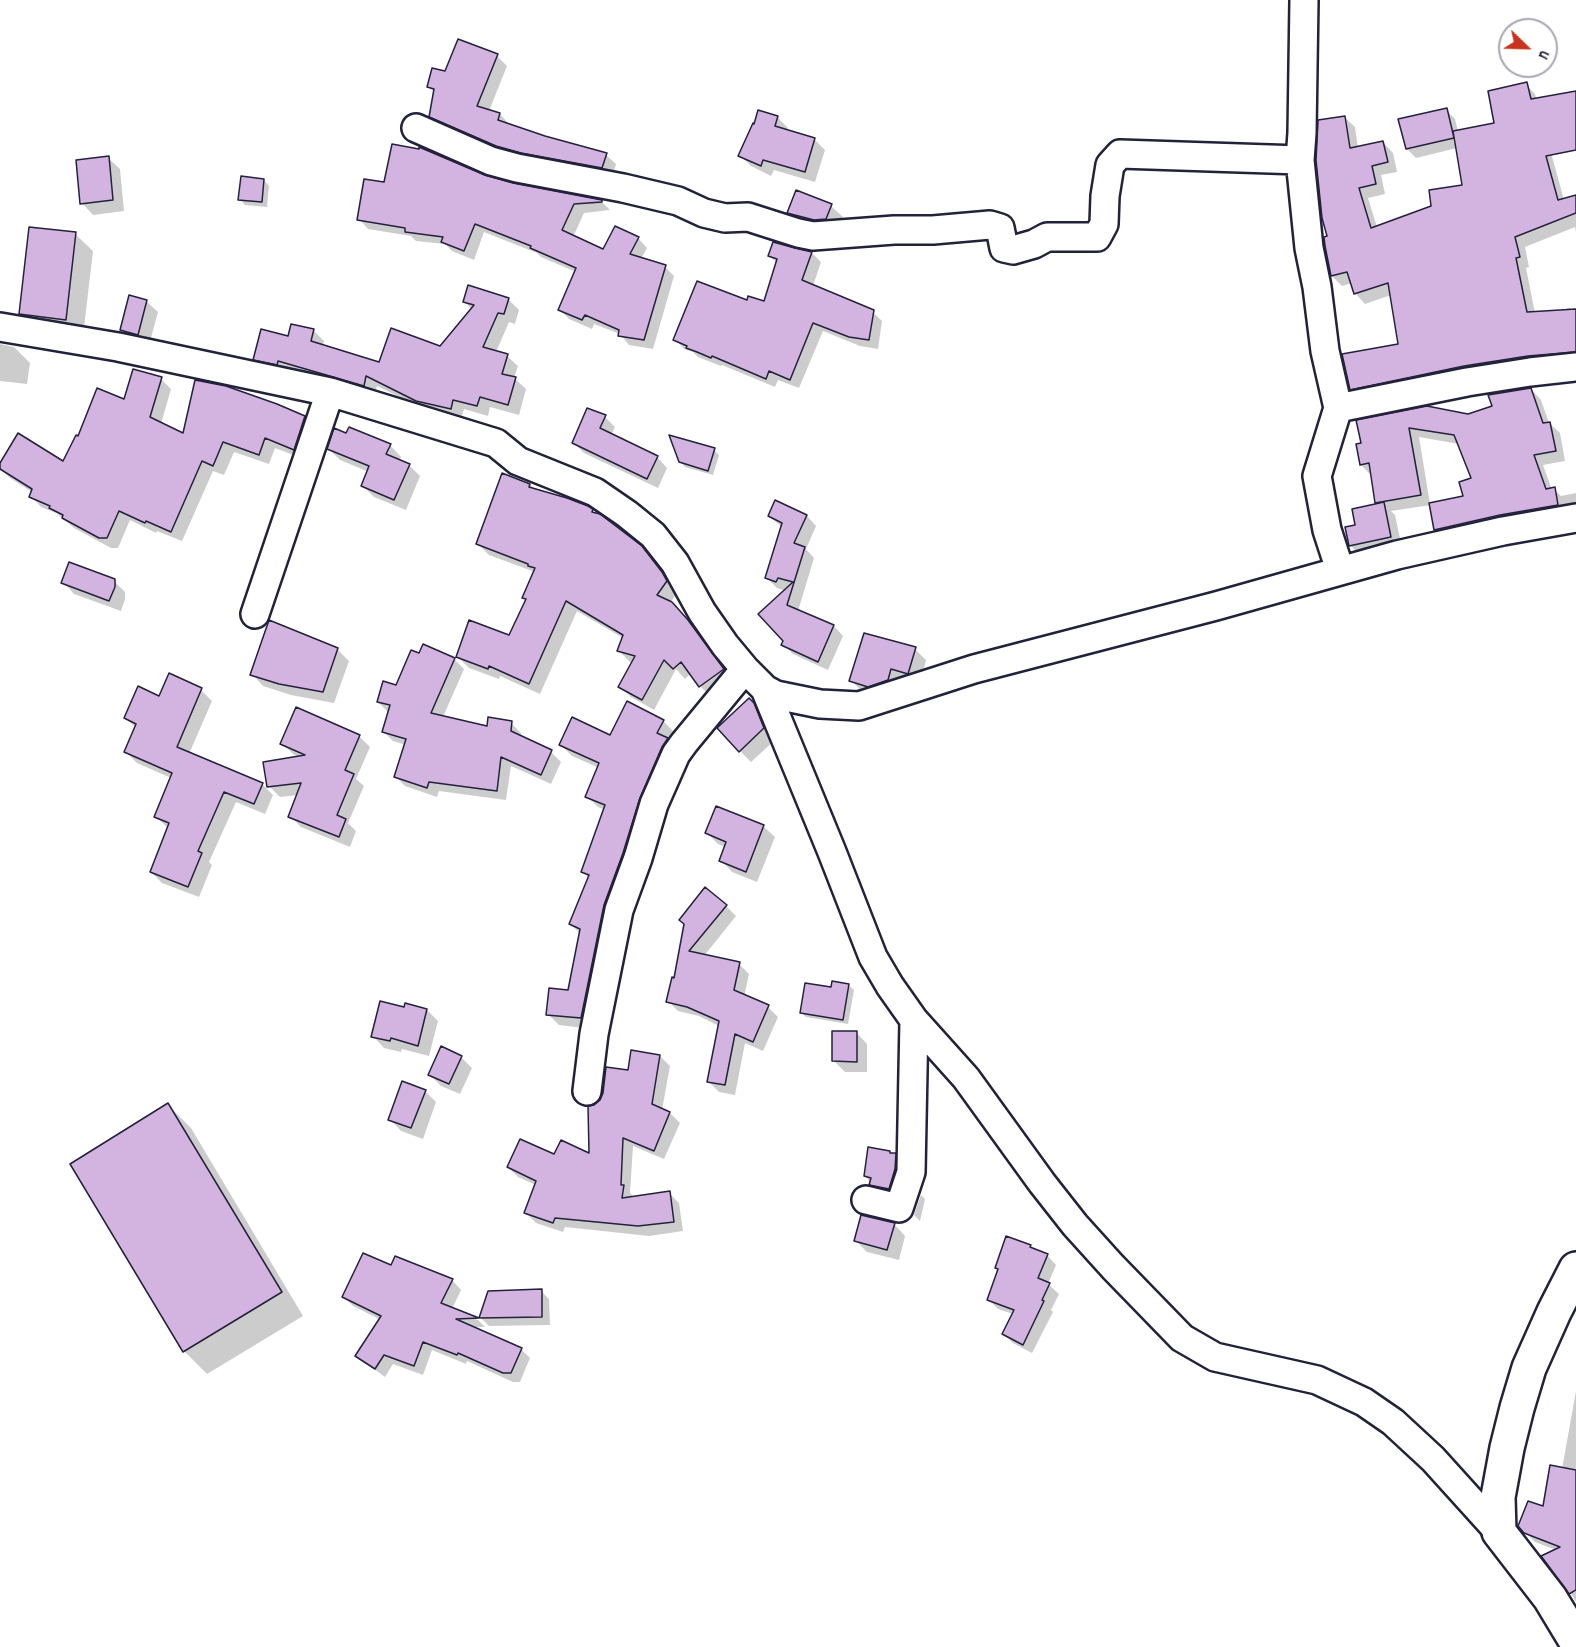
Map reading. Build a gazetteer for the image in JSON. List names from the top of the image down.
{
  "north": "bottom right"
}
